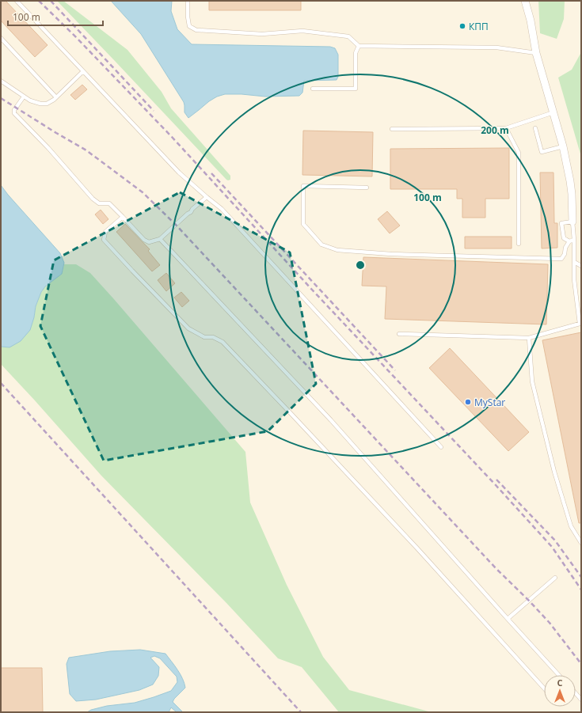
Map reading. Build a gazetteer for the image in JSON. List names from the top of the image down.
{
  "places": ["КПП", "MyStar"],
  "scale_bar": "100 m",
  "north": "top",
  "rings": ["200 m", "100 m"]
}
